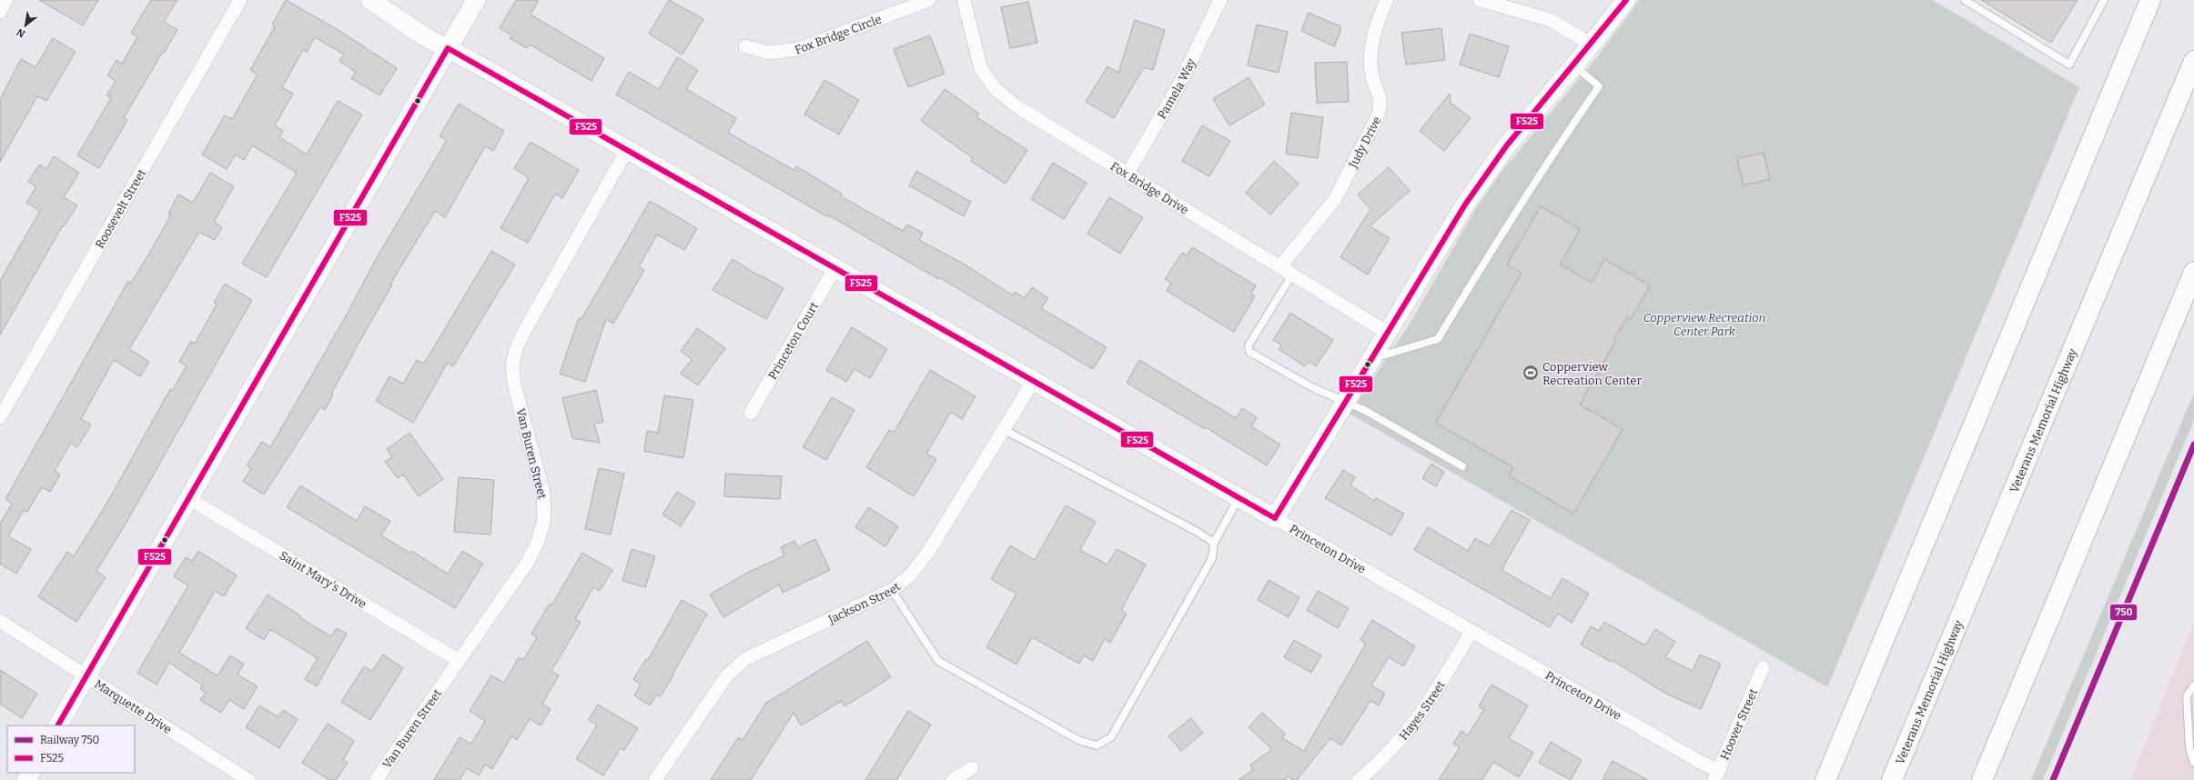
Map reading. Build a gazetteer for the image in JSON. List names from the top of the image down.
{
  "streets": {
    "highway": ["Veterans Memorial Highway"],
    "street": [
      "Fox Bridge Circle",
      "Pamela Way",
      "Judy Drive",
      "Fox Bridge Drive",
      "Roosevelt Street",
      "Princeton Court",
      "Van Buren Street",
      "Princeton Drive",
      "Saint Mary's Drive",
      "Jackson Street",
      "Marquette Drive",
      "Hayes Street",
      "Hoover Street"
    ]
  },
  "crossings": [
    ["Pamela Way", "Fox Bridge Drive"],
    ["Judy Drive", "Fox Bridge Drive"],
    ["Princeton Court", "Princeton Drive"],
    ["Van Buren Street", "Princeton Drive"],
    ["Van Buren Street", "Saint Mary's Drive"],
    ["Princeton Drive", "Jackson Street"],
    ["Princeton Drive", "Hayes Street"],
    ["Princeton Drive", "Hoover Street"]
  ],
  "parks": ["Copperview Recreation Center Park"],
  "places": {
    "sports": ["Copperview Recreation Center"]
  },
  "lines": ["transit line F525", "rail line 750"],
  "legend": ["Railway 750", "F525"],
  "north": "bottom left"
}
